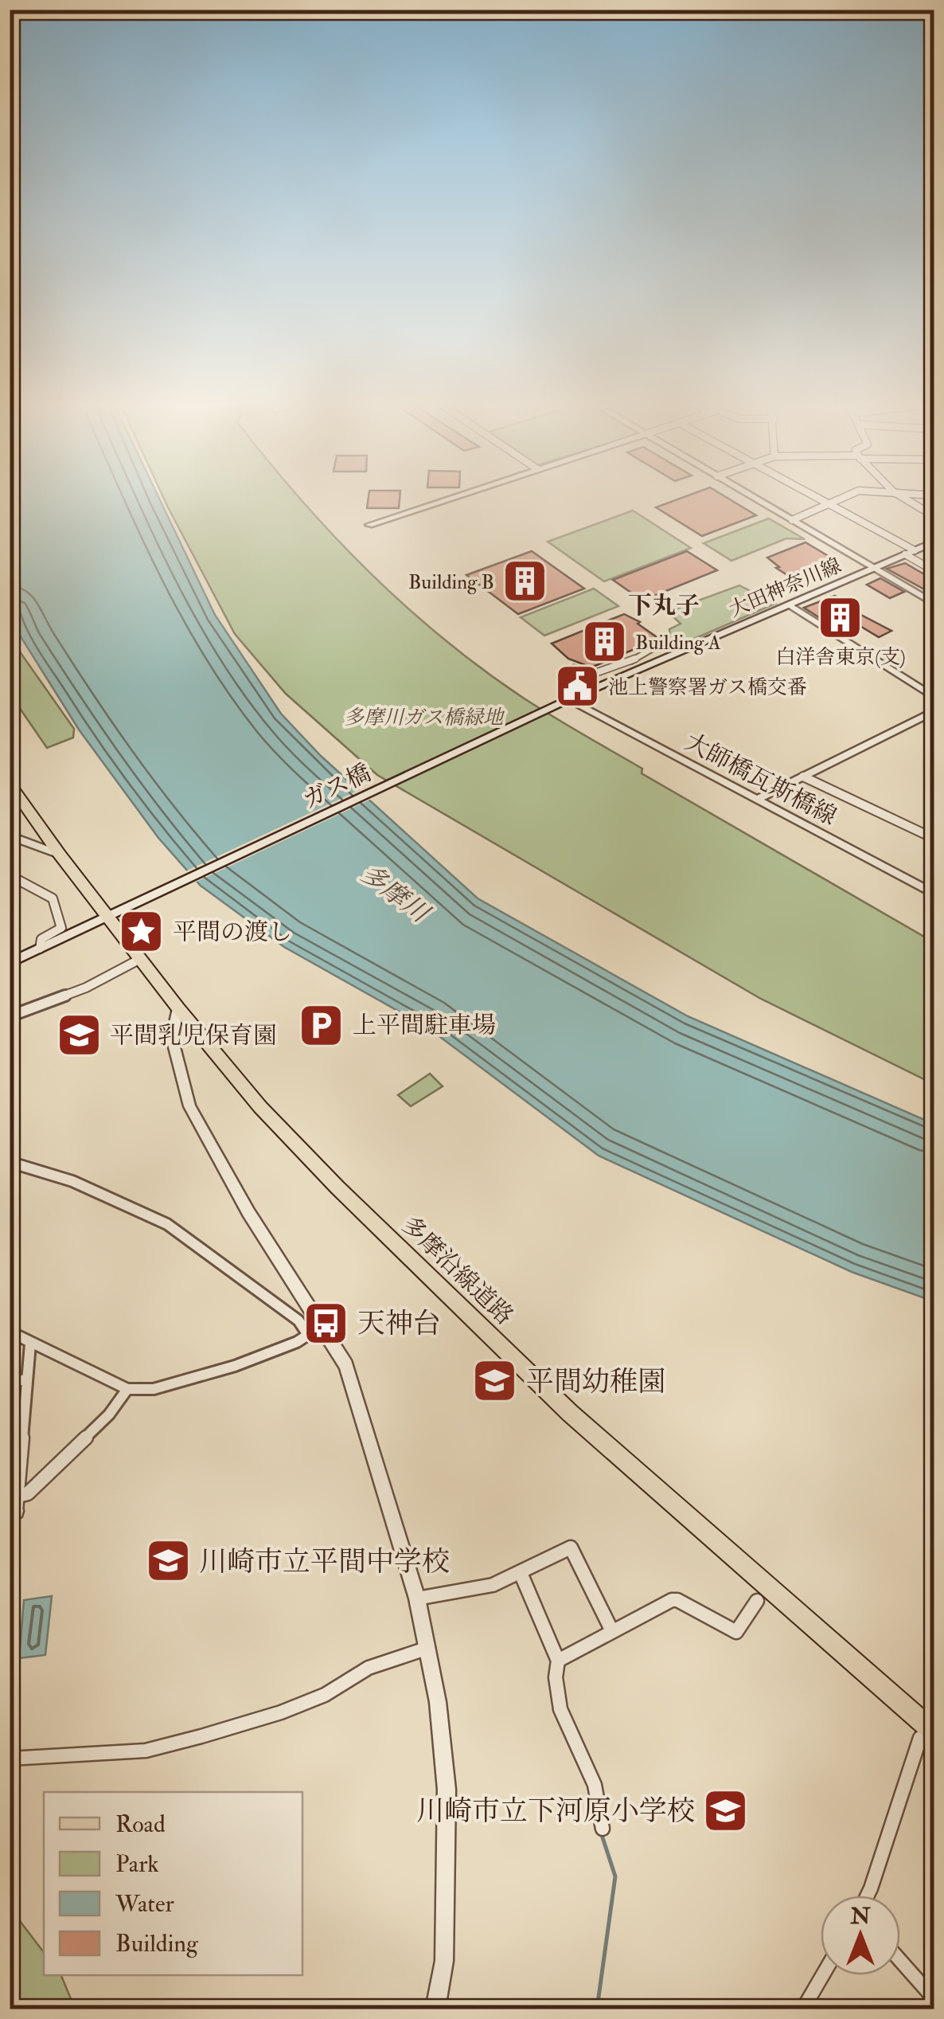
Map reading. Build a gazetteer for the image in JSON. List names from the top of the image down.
{
  "streets": {
    "main road": ["大田神奈川線", "ガス橋", "多摩沿線道路"],
    "street": ["大師橋瓦斯橋線"]
  },
  "crossings": [
    ["大田神奈川線", "大師橋瓦斯橋線"],
    ["大田神奈川線", "ガス橋"],
    ["大師橋瓦斯橋線", "ガス橋"],
    ["ガス橋", "多摩沿線道路"]
  ],
  "districts": ["下丸子"],
  "water": ["多摩川"],
  "parks": ["多摩川ガス橋緑地"],
  "places": {
    "building": ["Building B", "白洋舎東京(支)", "Building A"],
    "public building": ["池上警察署ガス橋交番"],
    "place": ["平間の渡し"],
    "parking": ["上平間駐車場"],
    "school or university": [
      "平間乳児保育園",
      "平間幼稚園",
      "川崎市立平間中学校",
      "川崎市立下河原小学校"
    ],
    "bus stop": ["天神台"]
  },
  "legend": [
    "Road",
    "Park",
    "Water",
    "Building"
  ],
  "north": "top"
}
